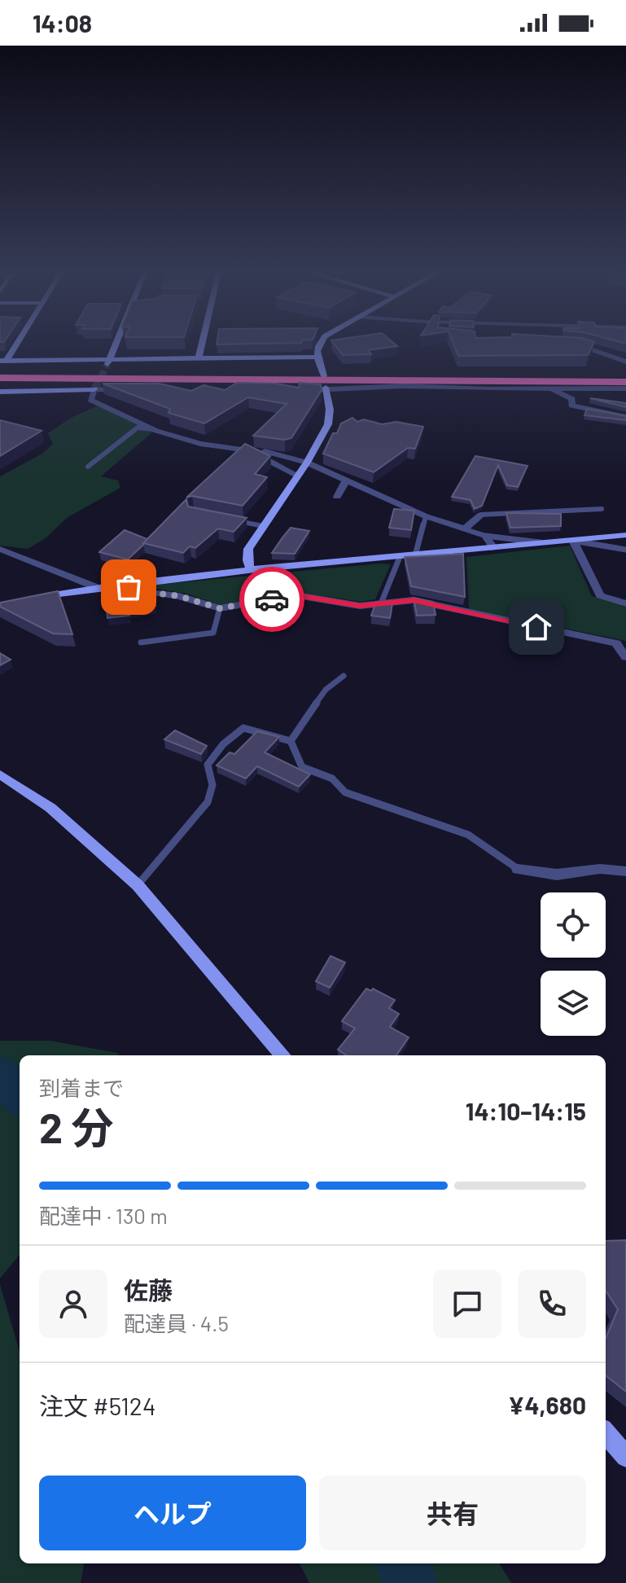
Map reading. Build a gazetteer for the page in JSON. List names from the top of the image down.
{
  "page": {
    "status": "14:08",
    "heading": ["2 分", "到着まで", "14:10–14:15"],
    "panel": [
      "佐藤",
      "配達員 · 4.5",
      "注文 #5124",
      "¥4,680"
    ],
    "bar": "配達中 · 130 m",
    "buttons": ["ヘルプ", "共有"]
  }
}
